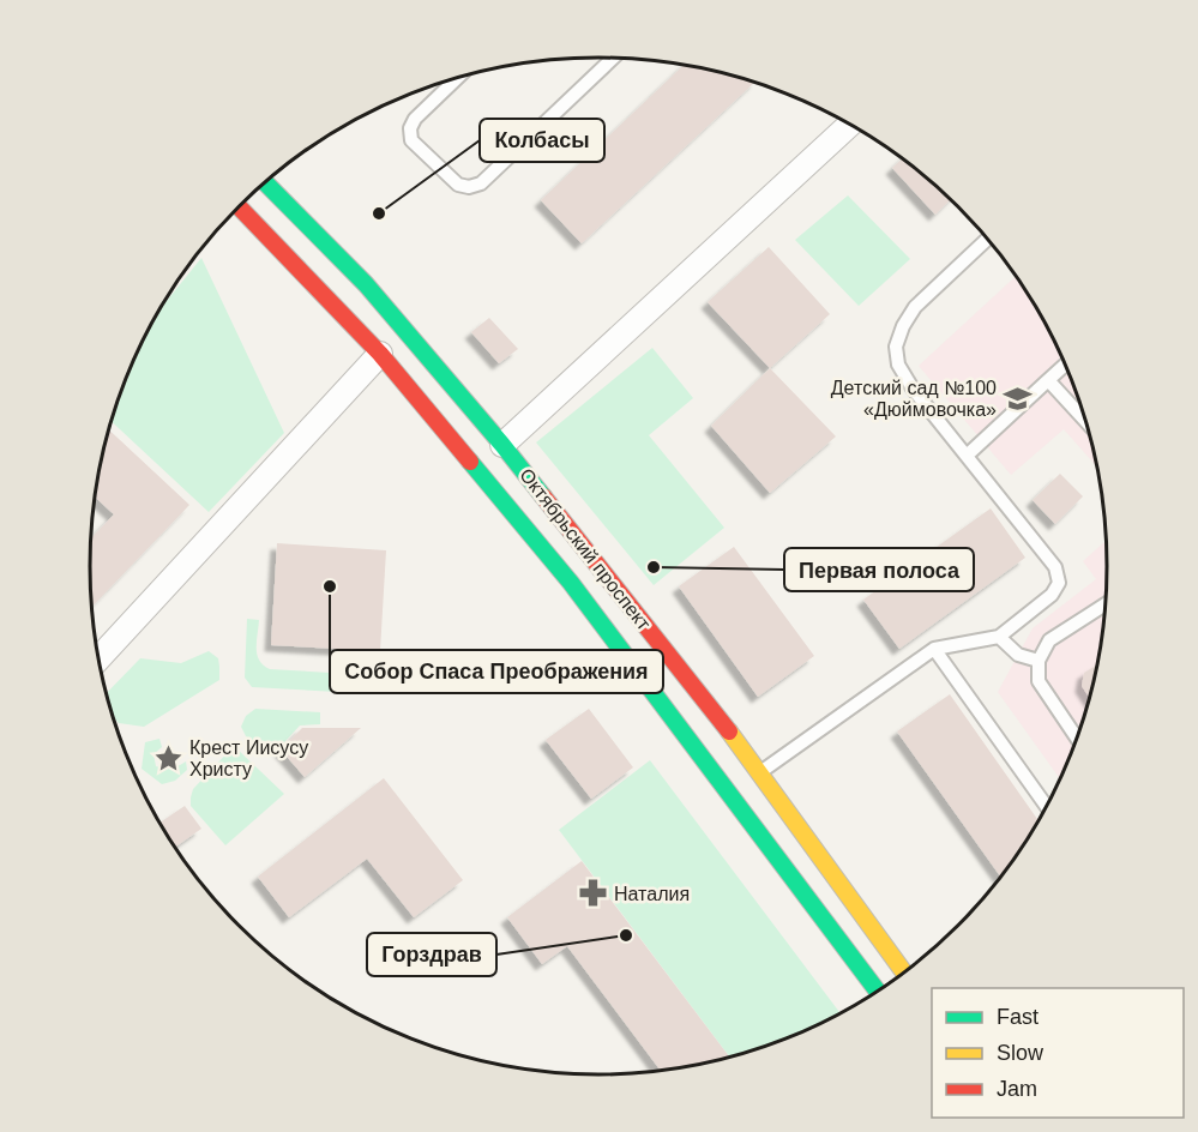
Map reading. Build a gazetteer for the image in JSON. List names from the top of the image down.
{
  "streets": {
    "main road": ["Октябрьский проспект"]
  },
  "places": {
    "other": [
      "Колбасы",
      "Первая полоса",
      "Собор Спаса Преображения",
      "Горздрав"
    ],
    "school or university": ["Детский сад №100 «Дюймовочка»"],
    "place": ["Крест Иисусу Христу"],
    "pharmacy": ["Наталия"]
  },
  "legend": ["Fast", "Slow", "Jam"]
}
